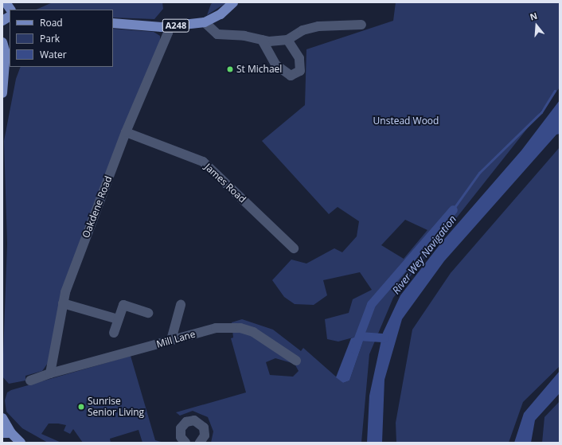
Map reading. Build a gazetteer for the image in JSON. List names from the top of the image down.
{
  "streets": {
    "main road": ["A248"],
    "street": ["James Road", "Oakdene Road", "Mill Lane"]
  },
  "crossings": [
    ["A248", "Oakdene Road"],
    ["James Road", "Oakdene Road"],
    ["Oakdene Road", "Mill Lane"]
  ],
  "water": ["River Wey Navigation"],
  "parks": ["Unstead Wood"],
  "places": ["St Michael", "Sunrise Senior Living"],
  "legend": ["Road", "Park", "Water"],
  "north": "top"
}
